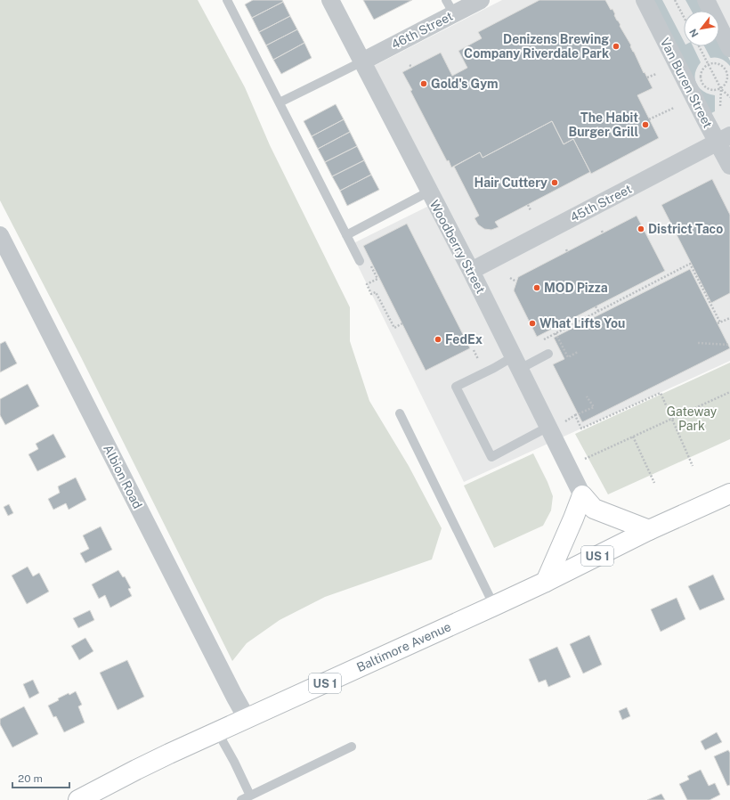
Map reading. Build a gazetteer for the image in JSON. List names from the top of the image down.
{
  "streets": {
    "main road": ["US 1", "Baltimore Avenue"],
    "street": [
      "46th Street",
      "Van Buren Street",
      "45th Street",
      "Woodberry Street",
      "Albion Road"
    ]
  },
  "crossings": [
    ["46th Street", "Woodberry Street"],
    ["Van Buren Street", "45th Street"],
    ["45th Street", "Woodberry Street"],
    ["Albion Road", "Baltimore Avenue"]
  ],
  "parks": ["Gateway Park"],
  "places": [
    "Denizens Brewing Company Riverdale Park",
    "Gold's Gym",
    "The Habit Burger Grill",
    "Hair Cuttery",
    "District Taco",
    "MOD Pizza",
    "What Lifts You",
    "FedEx"
  ],
  "scale_bar": "20 m",
  "north": "bottom left"
}
